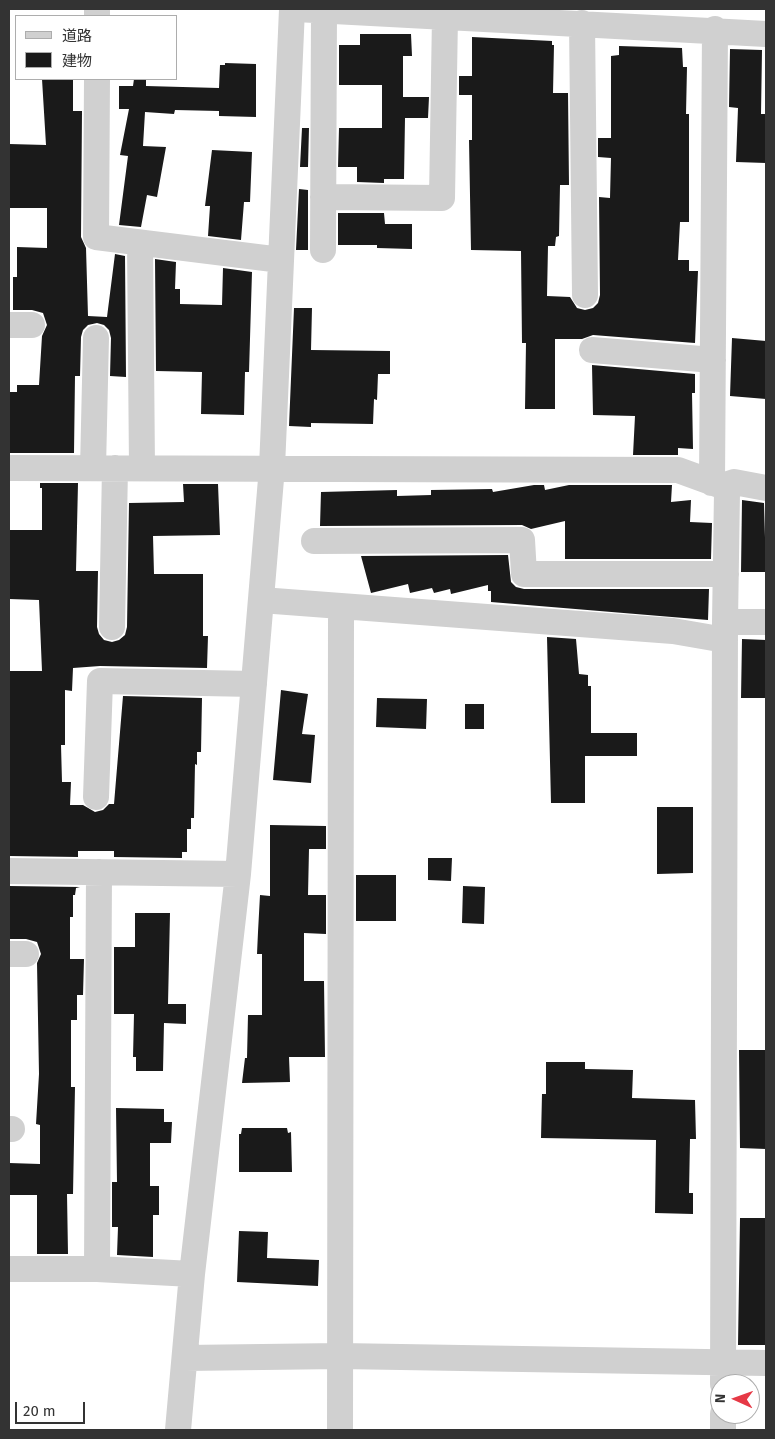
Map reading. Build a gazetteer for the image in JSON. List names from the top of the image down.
{
  "legend": ["道路", "建物"],
  "scale_bar": "20 m",
  "north": "left"
}
